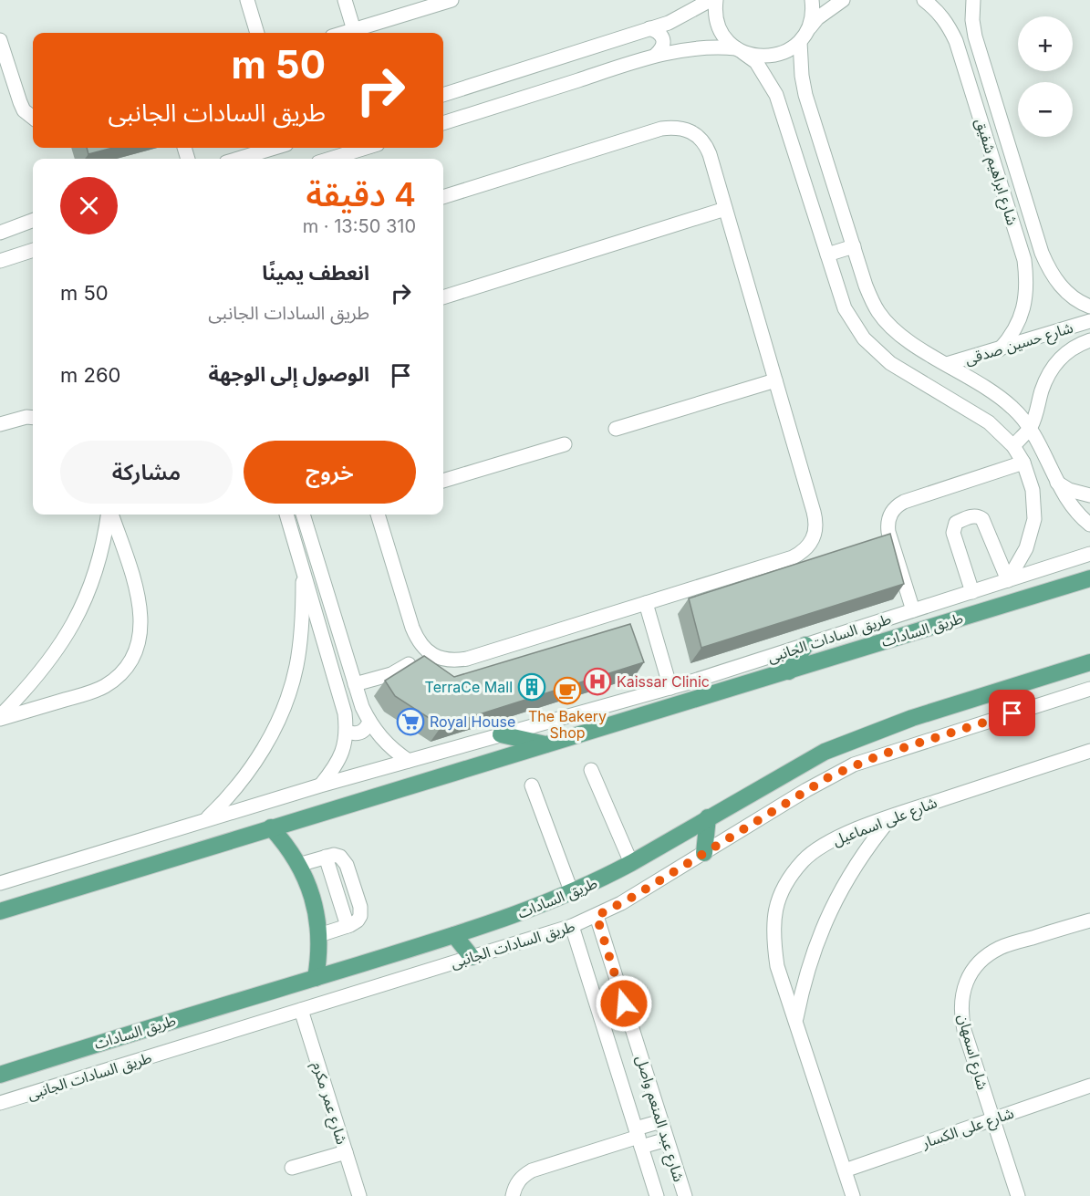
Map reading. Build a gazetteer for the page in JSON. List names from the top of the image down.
{
  "streets": {
    "main road": ["طريق السادات"],
    "street": [
      "شارع ابراهيم شفيق",
      "شارع حسين صدقى",
      "طريق السادات الجانبى",
      "شارع على اسماعيل",
      "شارع اسمهان",
      "شارع عمر مكرم",
      "شارع عبد المنعم واصل",
      "شارع على الكسار"
    ]
  },
  "crossings": [
    ["شارع ابراهيم شفيق", "شارع حسين صدقى"],
    ["طريق السادات الجانبى", "شارع عمر مكرم"],
    ["طريق السادات الجانبى", "شارع عبد المنعم واصل"],
    ["شارع على اسماعيل", "شارع على الكسار"],
    ["شارع اسمهان", "شارع على الكسار"]
  ],
  "places": {
    "hospital": ["Kaissar Clinic"],
    "building": ["TerraCe Mall"],
    "cafe": ["The Bakery Shop"],
    "supermarket": ["Royal House"]
  },
  "page": {
    "map_buttons": ["+", "−"],
    "turn": ["50 m", "طريق السادات الجانبى"],
    "heading": ["4 دقيقة", "310 m · 13:50"],
    "list": [
      {
        "name": "انعطف يمينًا",
        "note": "طريق السادات الجانبى",
        "value": "50 m"
      },
      {
        "name": "الوصول إلى الوجهة",
        "value": "260 m"
      }
    ],
    "buttons": ["خروج", "مشاركة"]
  }
}
